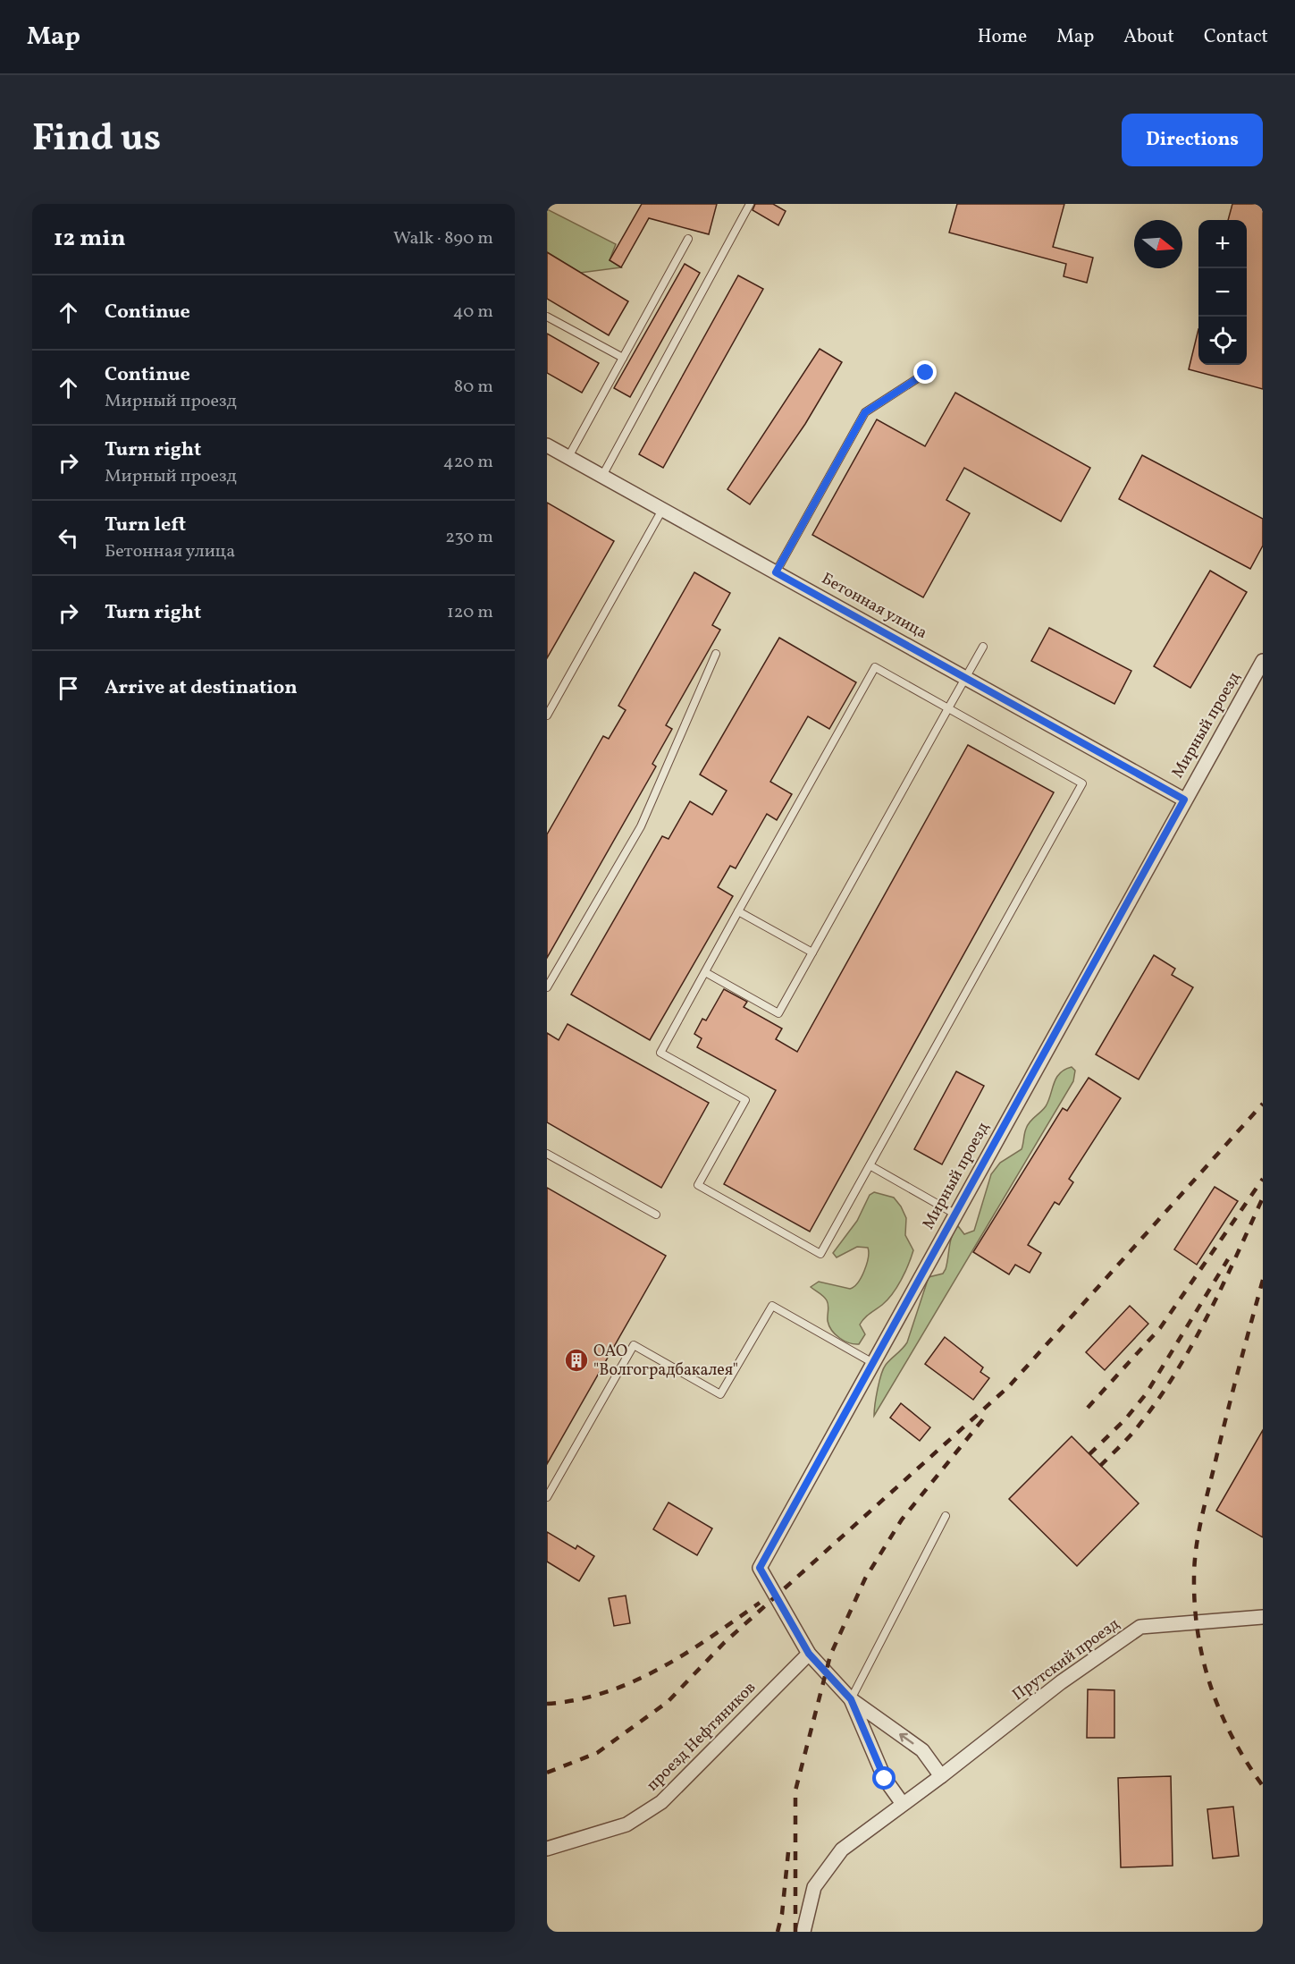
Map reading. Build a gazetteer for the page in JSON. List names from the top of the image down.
{
  "streets": {
    "street": [
      "Бетонная улица",
      "Мирный проезд",
      "Прутский проезд",
      "проезд Нефтяников"
    ]
  },
  "crossings": [
    ["Бетонная улица", "Мирный проезд"],
    ["Мирный проезд", "проезд Нефтяников"]
  ],
  "places": {
    "building": ["ОАО \"Волгоградбакалея\""]
  },
  "north": "right",
  "page": {
    "header": "Map",
    "nav": [
      "Home",
      "Map",
      "About",
      "Contact"
    ],
    "title": "Find us",
    "buttons": "Directions",
    "heading": ["12 min", "Walk · 890 m"],
    "map_buttons": ["+", "−"],
    "list": [
      ["Continue", "40 m"],
      ["Continue", "Мирный проезд", "80 m"],
      ["Turn right", "Мирный проезд", "420 m"],
      ["Turn left", "Бетонная улица", "230 m"],
      ["Turn right", "120 m"],
      "Arrive at destination"
    ]
  }
}
